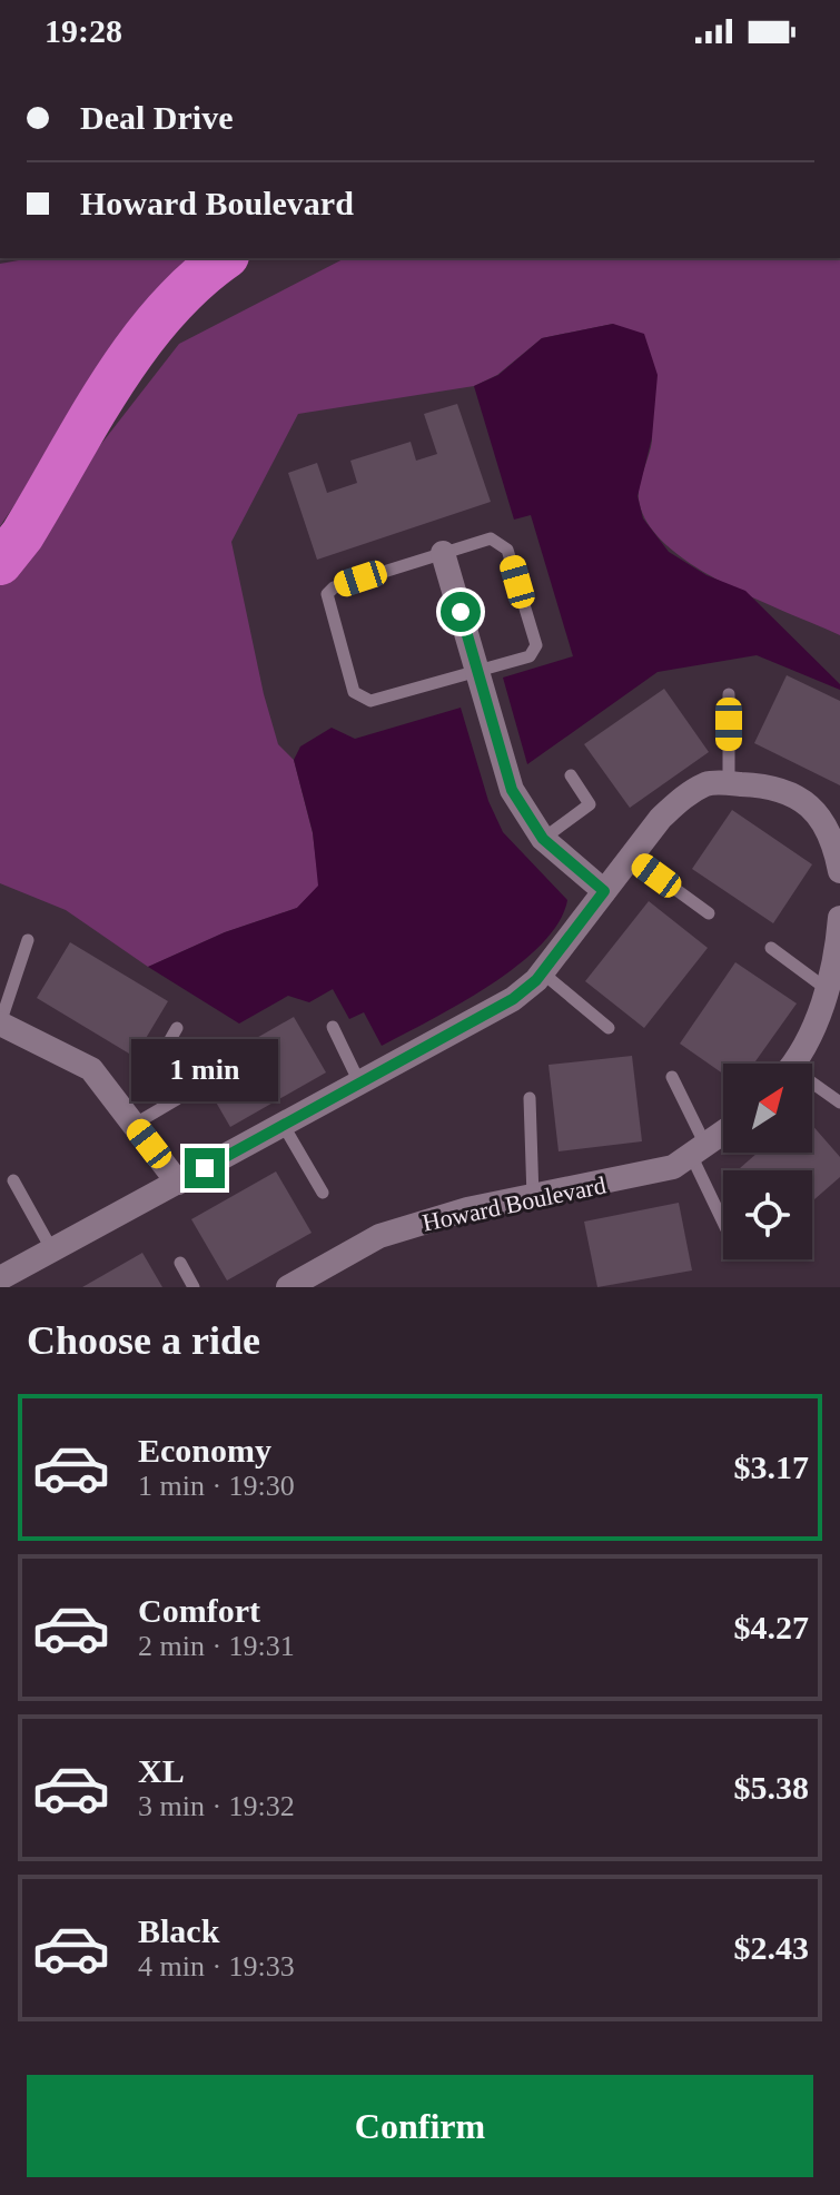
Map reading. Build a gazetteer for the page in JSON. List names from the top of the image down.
{
  "streets": {
    "street": ["Howard Boulevard"]
  },
  "north": "top right",
  "page": {
    "status": "19:28",
    "banner": ["Deal Drive", "Howard Boulevard"],
    "bubble": "1 min",
    "heading": "Choose a ride",
    "list": [
      {
        "name": "Economy",
        "note": "1 min · 19:30",
        "value": "$3.17"
      },
      {
        "name": "Comfort",
        "note": "2 min · 19:31",
        "value": "$4.27"
      },
      {
        "name": "XL",
        "note": "3 min · 19:32",
        "value": "$5.38"
      },
      {
        "name": "Black",
        "note": "4 min · 19:33",
        "value": "$2.43"
      }
    ],
    "buttons": "Confirm"
  }
}
